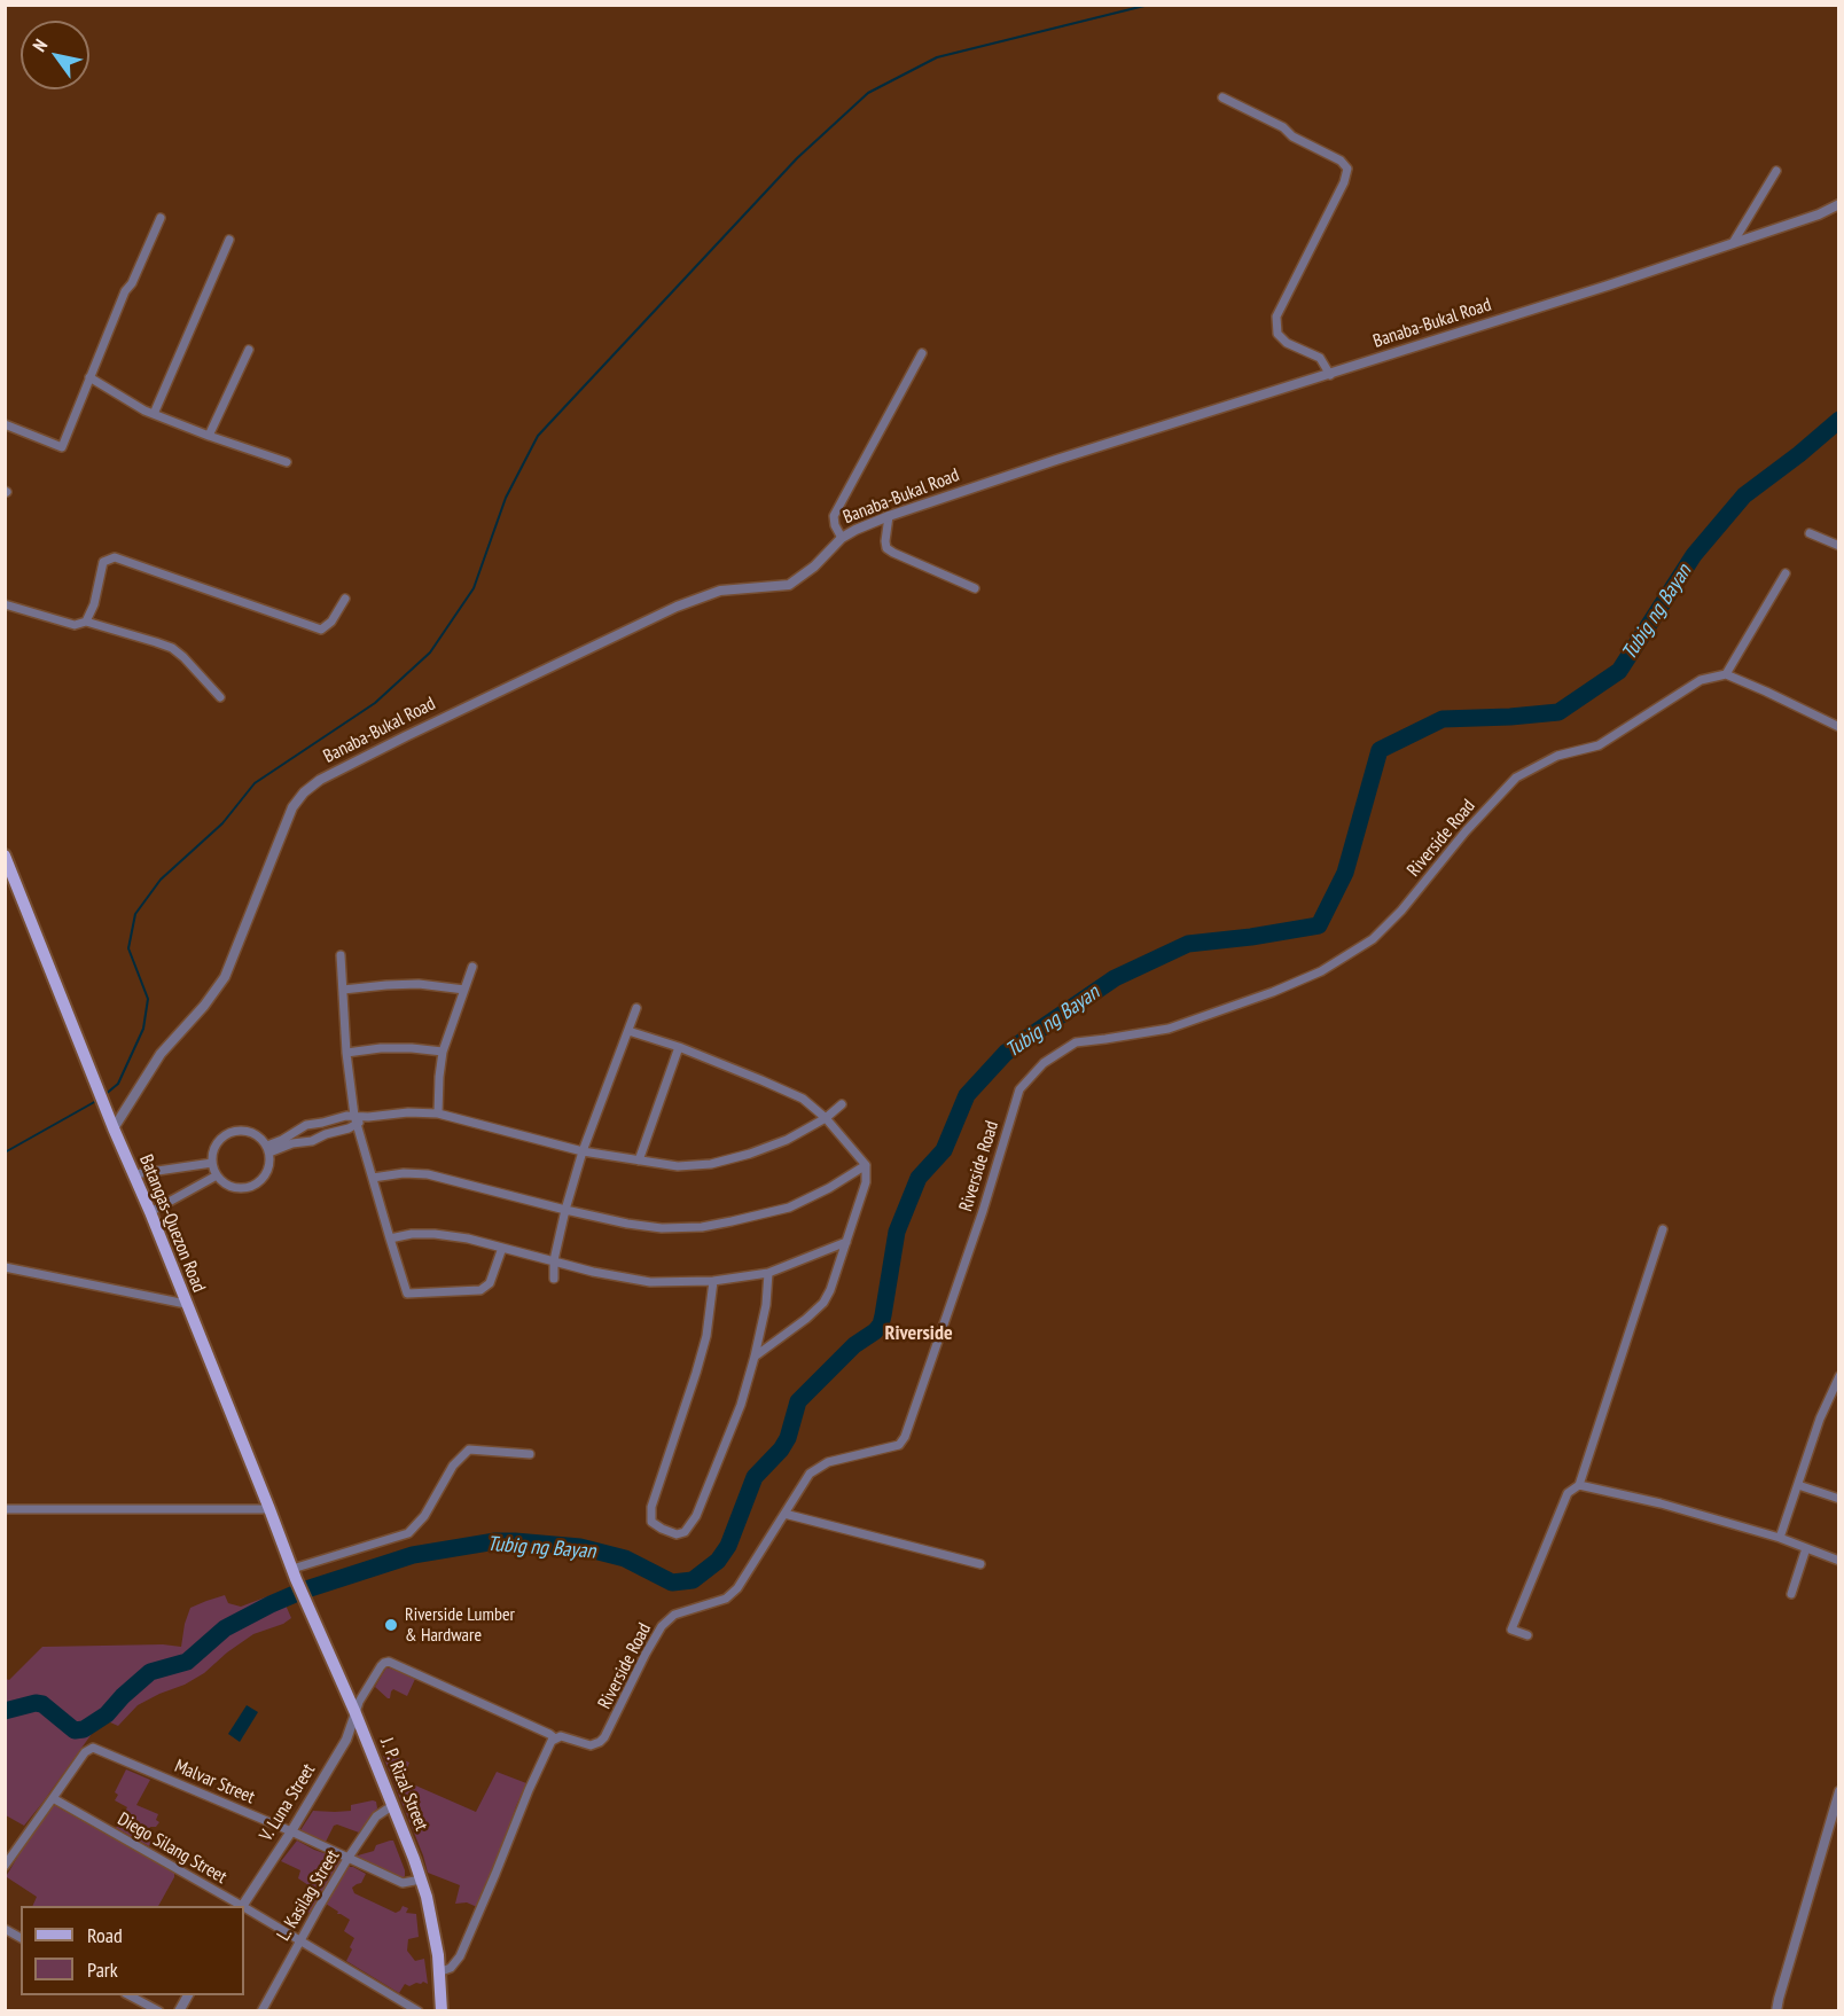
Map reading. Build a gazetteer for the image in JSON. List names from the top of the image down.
{
  "streets": {
    "main road": ["Batangas-Quezon Road", "J. P. Rizal Street"],
    "street": [
      "Banaba-Bukal Road",
      "Riverside Road",
      "Malvar Street",
      "V. Luna Street",
      "Diego Silang Street",
      "L. Kasilag Street"
    ]
  },
  "crossings": [
    ["Banaba-Bukal Road", "Batangas-Quezon Road"],
    ["Batangas-Quezon Road", "J. P. Rizal Street"],
    ["Malvar Street", "J. P. Rizal Street"],
    ["Malvar Street", "V. Luna Street"],
    ["Malvar Street", "Diego Silang Street"],
    ["Malvar Street", "L. Kasilag Street"],
    ["J. P. Rizal Street", "V. Luna Street"],
    ["J. P. Rizal Street", "L. Kasilag Street"],
    ["Diego Silang Street", "L. Kasilag Street"]
  ],
  "districts": ["Riverside"],
  "water": ["Tubig ng Bayan"],
  "places": ["Riverside Lumber & Hardware"],
  "legend": ["Road", "Park"],
  "north": "top left"
}
